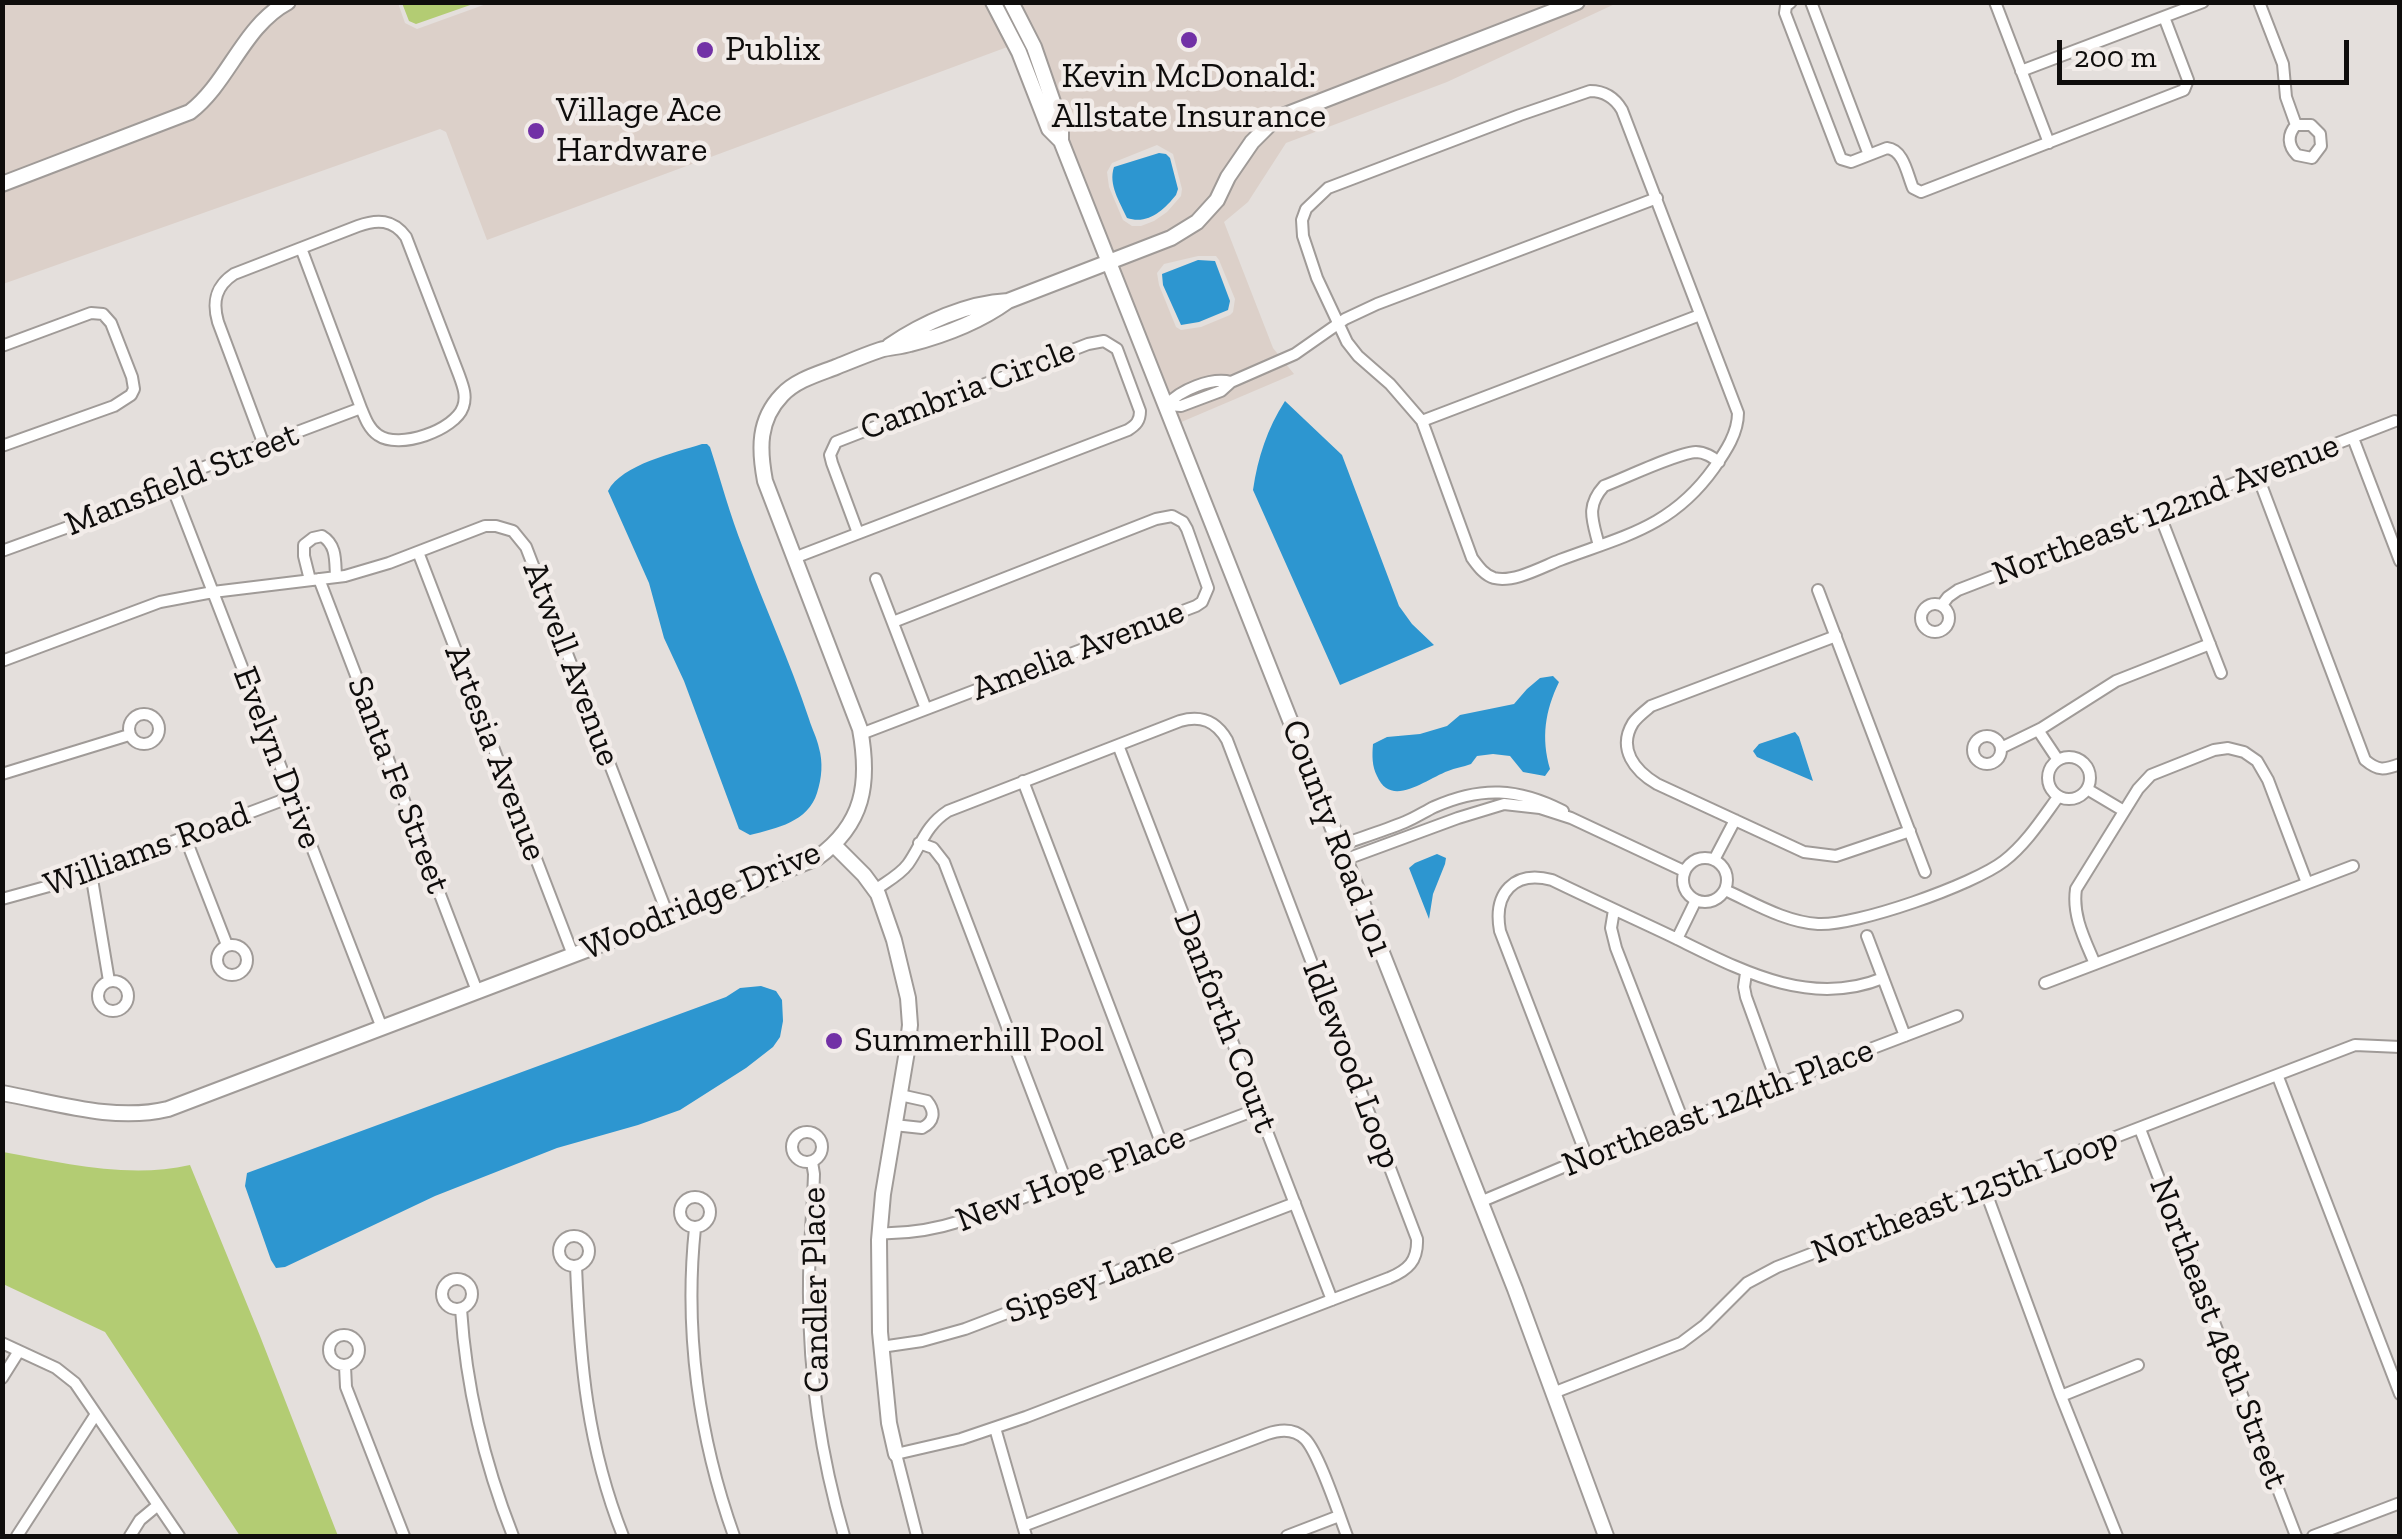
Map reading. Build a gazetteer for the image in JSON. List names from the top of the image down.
{
  "streets": {
    "street": [
      "Cambria Circle",
      "Mansfield Street",
      "Northeast 122nd Avenue",
      "Amelia Avenue",
      "Atwell Avenue",
      "Artesia Avenue",
      "Evelyn Drive",
      "Santa Fe Street",
      "County Road 101",
      "Williams Road",
      "Woodridge Drive",
      "Danforth Court",
      "Idlewood Loop",
      "Northeast 124th Place",
      "New Hope Place",
      "Northeast 125th Loop",
      "Sipsey Lane",
      "Candler Place",
      "Northeast 48th Street"
    ]
  },
  "crossings": [
    ["Cambria Circle", "Woodridge Drive"],
    ["Mansfield Street", "Evelyn Drive"],
    ["Amelia Avenue", "Woodridge Drive"],
    ["Atwell Avenue", "Artesia Avenue"],
    ["Atwell Avenue", "Evelyn Drive"],
    ["Atwell Avenue", "Santa Fe Street"],
    ["Atwell Avenue", "Woodridge Drive"],
    ["Artesia Avenue", "Woodridge Drive"],
    ["Evelyn Drive", "Williams Road"],
    ["Evelyn Drive", "Woodridge Drive"],
    ["Santa Fe Street", "Woodridge Drive"],
    ["County Road 101", "Woodridge Drive"],
    ["County Road 101", "Northeast 124th Place"],
    ["County Road 101", "Northeast 125th Loop"],
    ["Danforth Court", "Idlewood Loop"],
    ["Danforth Court", "New Hope Place"],
    ["Danforth Court", "Sipsey Lane"],
    ["Northeast 125th Loop", "Northeast 48th Street"]
  ],
  "places": [
    "Kevin McDonald: Allstate Insurance",
    "Publix",
    "Village Ace Hardware",
    "Summerhill Pool"
  ],
  "scale_bar": "200 m"
}
